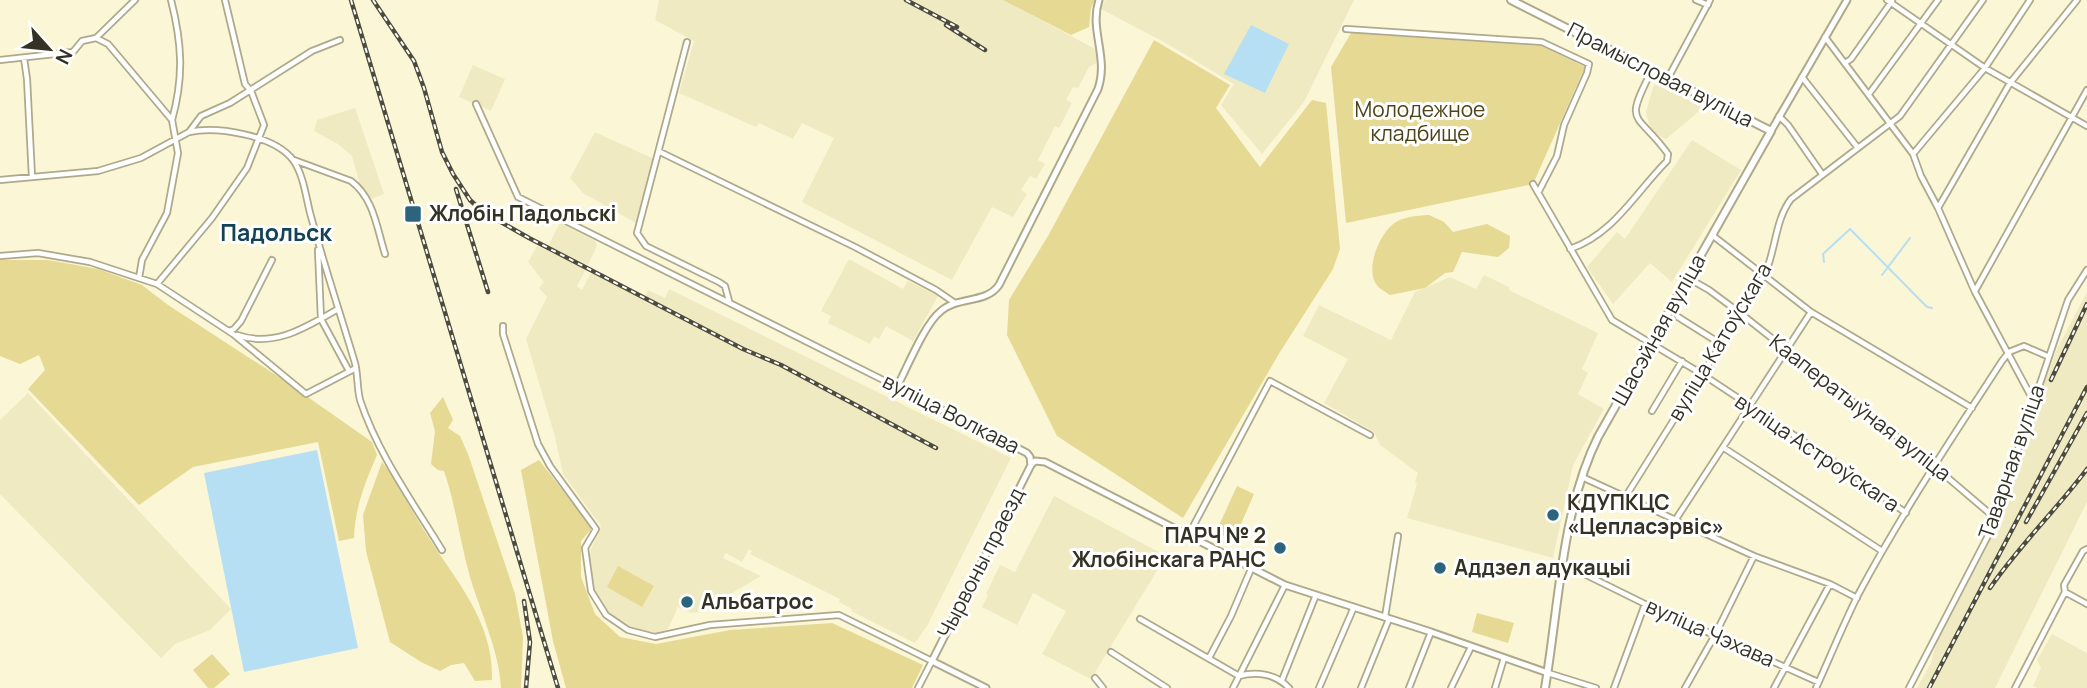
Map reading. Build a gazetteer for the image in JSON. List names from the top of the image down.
{
  "streets": {
    "main road": ["Прамысловая вуліца", "Шасэйная вуліца"],
    "street": [
      "вуліца Катоўскага",
      "Кааператыўная вуліца",
      "вуліца Волкава",
      "вуліца Астроўскага",
      "Таварная вуліца",
      "Чырвоны праезд",
      "вуліца Чэхава"
    ]
  },
  "crossings": [
    ["Прамысловая вуліца", "Шасэйная вуліца"],
    ["Шасэйная вуліца", "Кааператыўная вуліца"],
    ["Шасэйная вуліца", "вуліца Волкава"],
    ["Шасэйная вуліца", "вуліца Астроўскага"],
    ["Шасэйная вуліца", "вуліца Чэхава"],
    ["вуліца Катоўскага", "Кааператыўная вуліца"],
    ["вуліца Катоўскага", "вуліца Астроўскага"],
    ["Кааператыўная вуліца", "Таварная вуліца"],
    ["вуліца Волкава", "Чырвоны праезд"]
  ],
  "districts": ["Падольск"],
  "parks": ["Молодежное кладбище"],
  "places": {
    "transit": ["Жлобін Падольскі"],
    "other": [
      "КДУПКЦС «Цепласэрвіс»",
      "ПАРЧ № 2 Жлобінскага РАНС",
      "Аддзел адукацыі",
      "Альбатрос"
    ]
  },
  "north": "bottom right"
}
